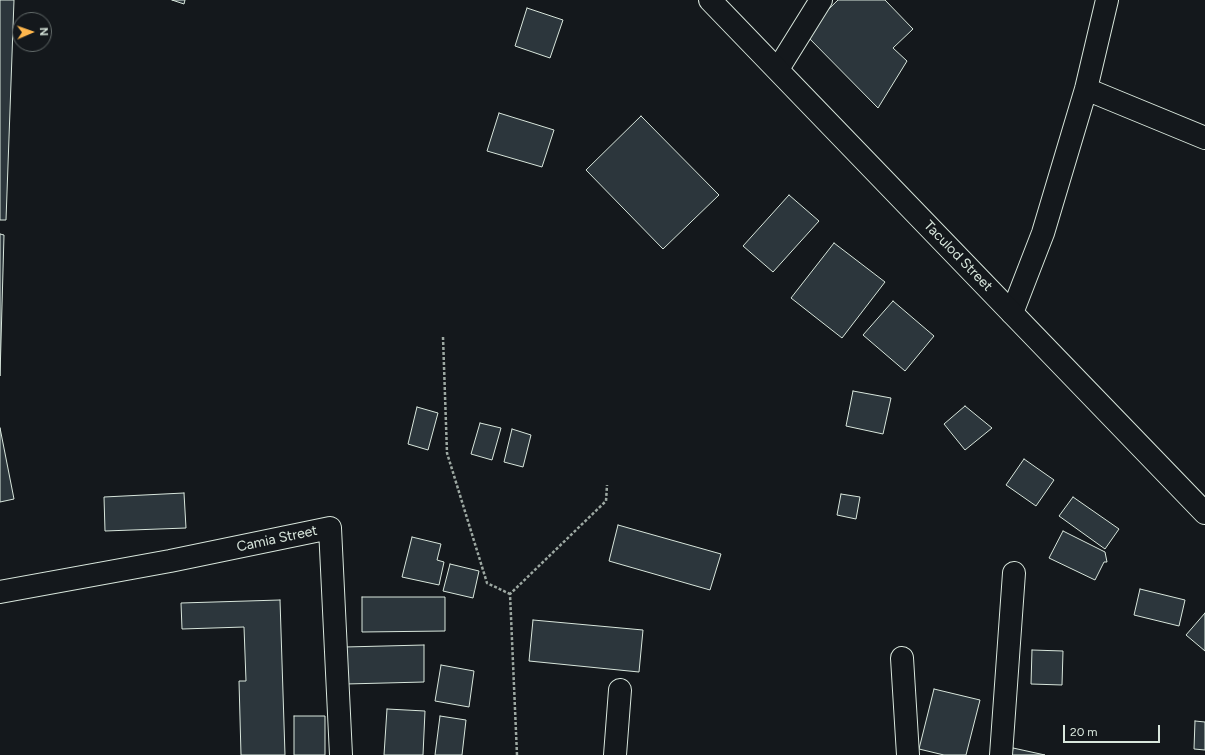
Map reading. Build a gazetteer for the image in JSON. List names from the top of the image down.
{
  "streets": {
    "street": ["Taculod Street", "Camia Street"]
  },
  "scale_bar": "20 m",
  "north": "right"
}
